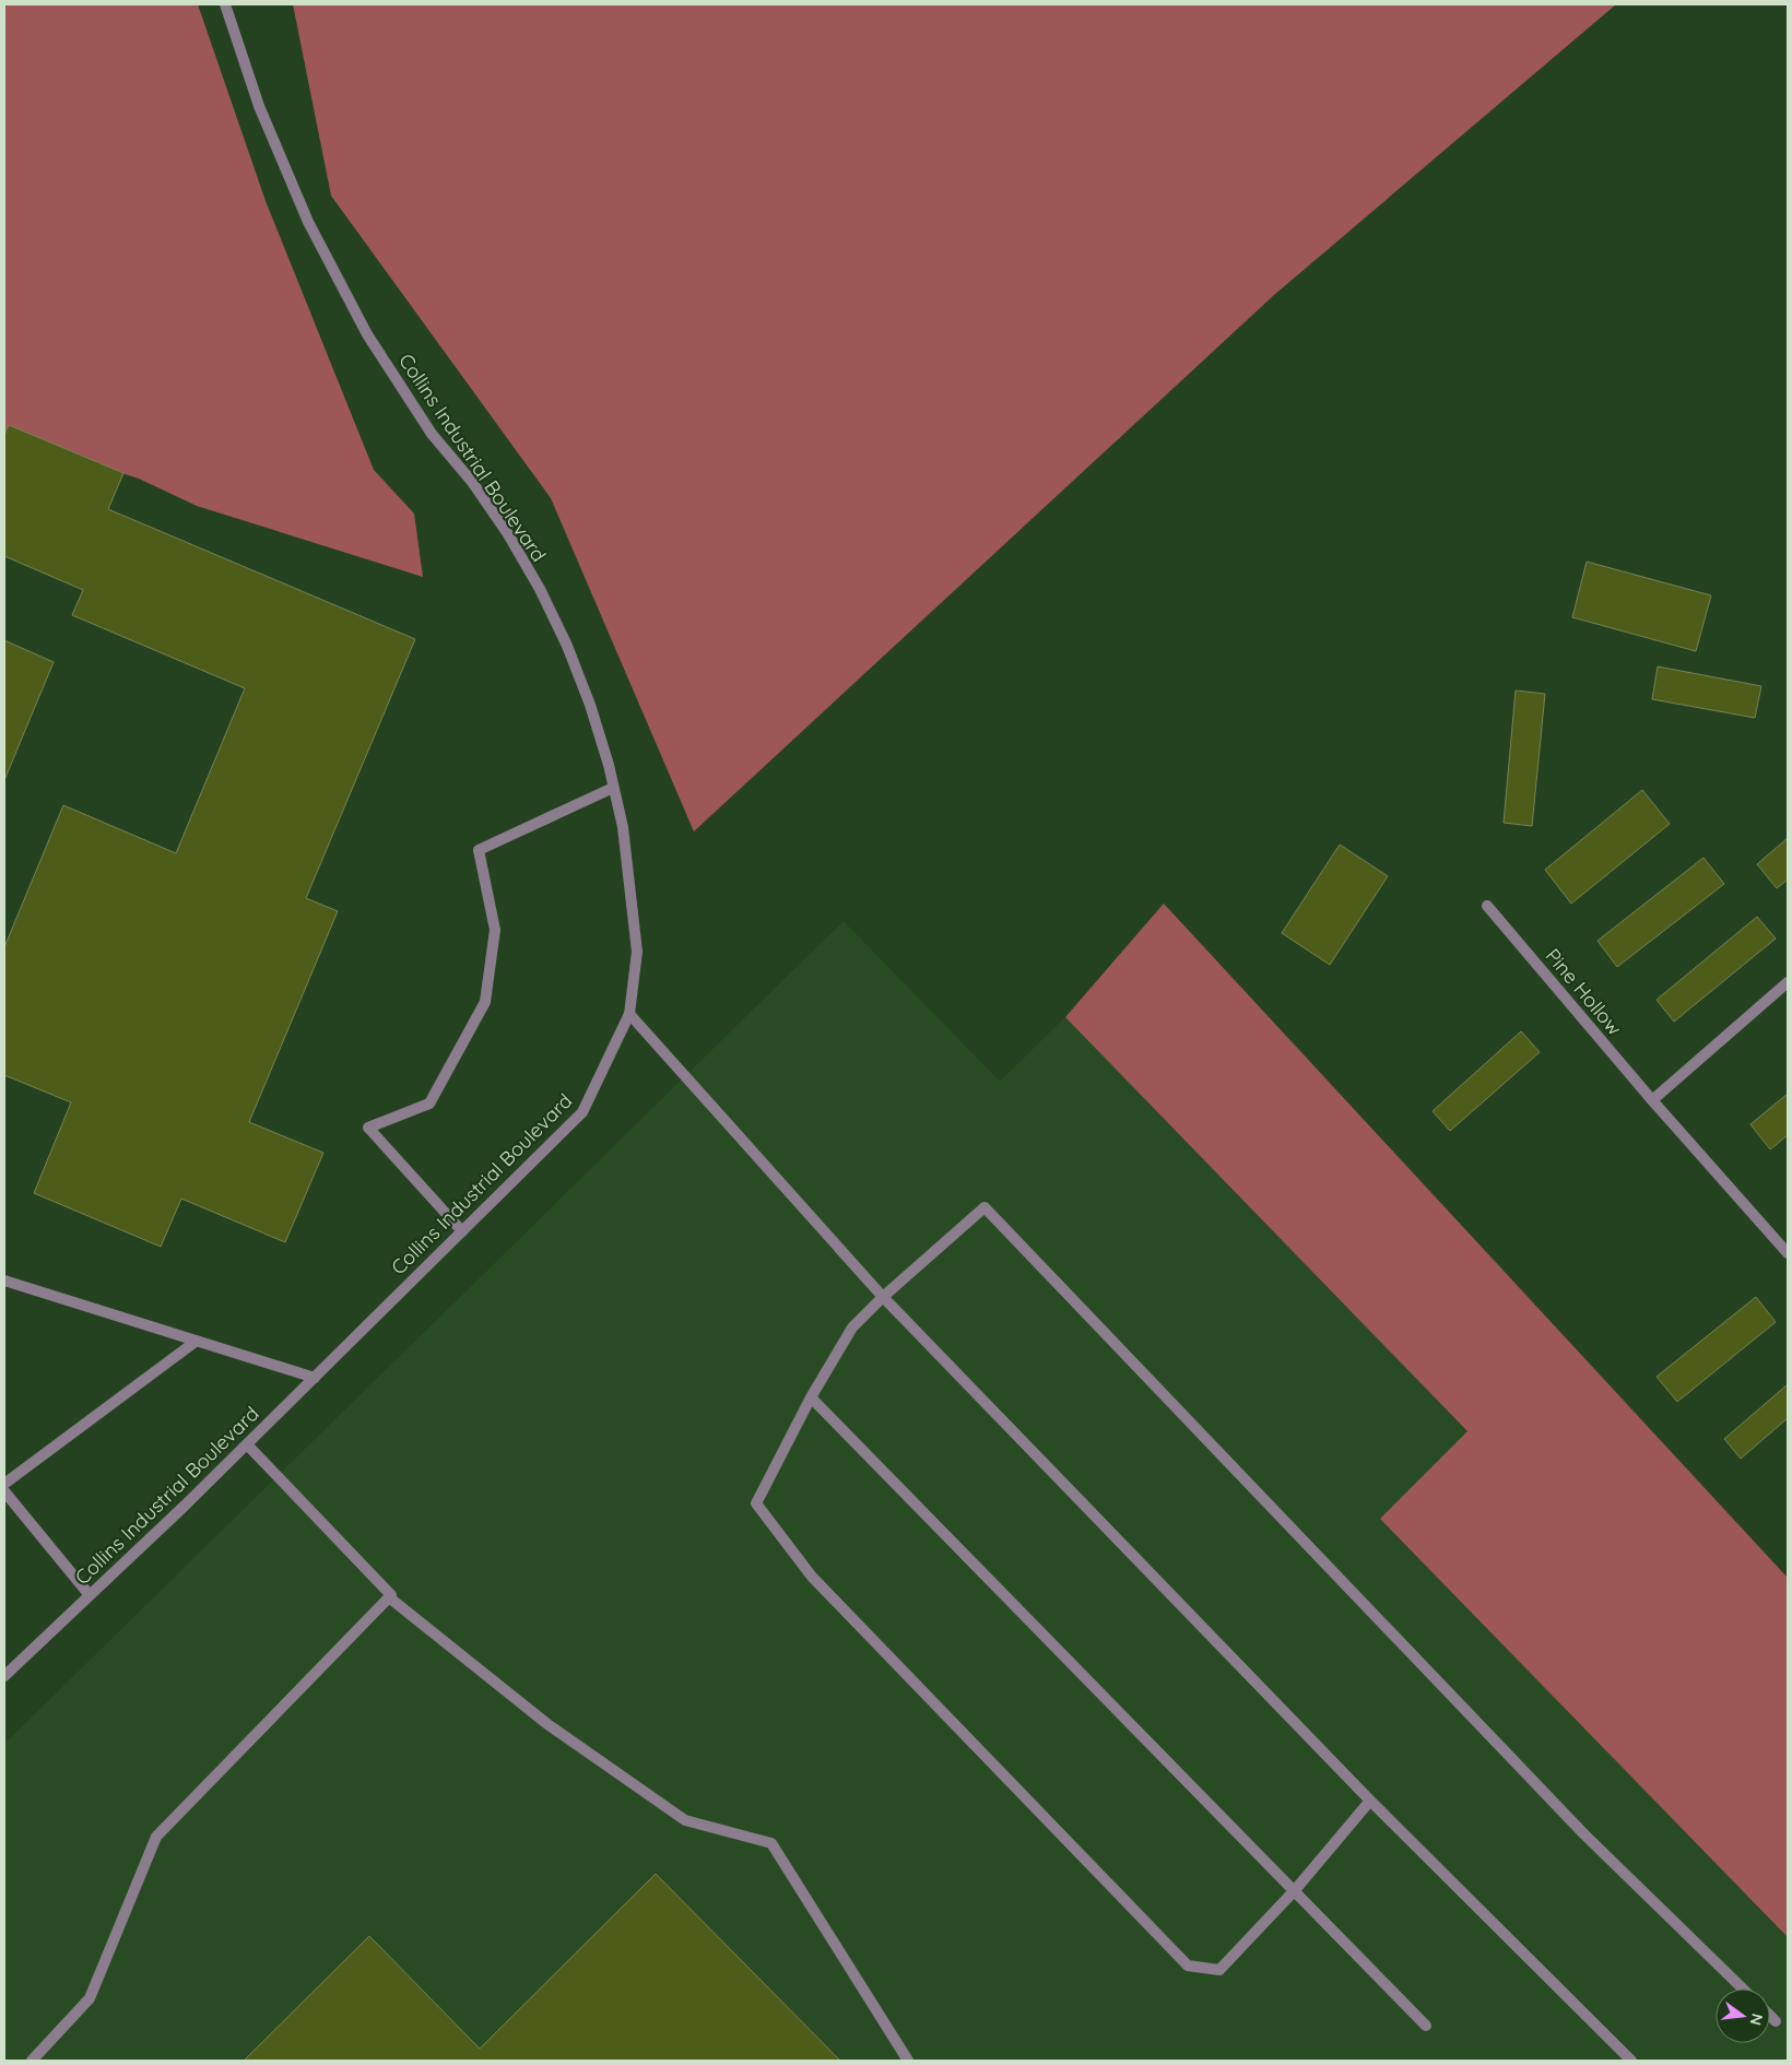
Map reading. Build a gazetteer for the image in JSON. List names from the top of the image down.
{
  "streets": {
    "street": ["Collins Industrial Boulevard", "Pine Hollow"]
  },
  "north": "right"
}
